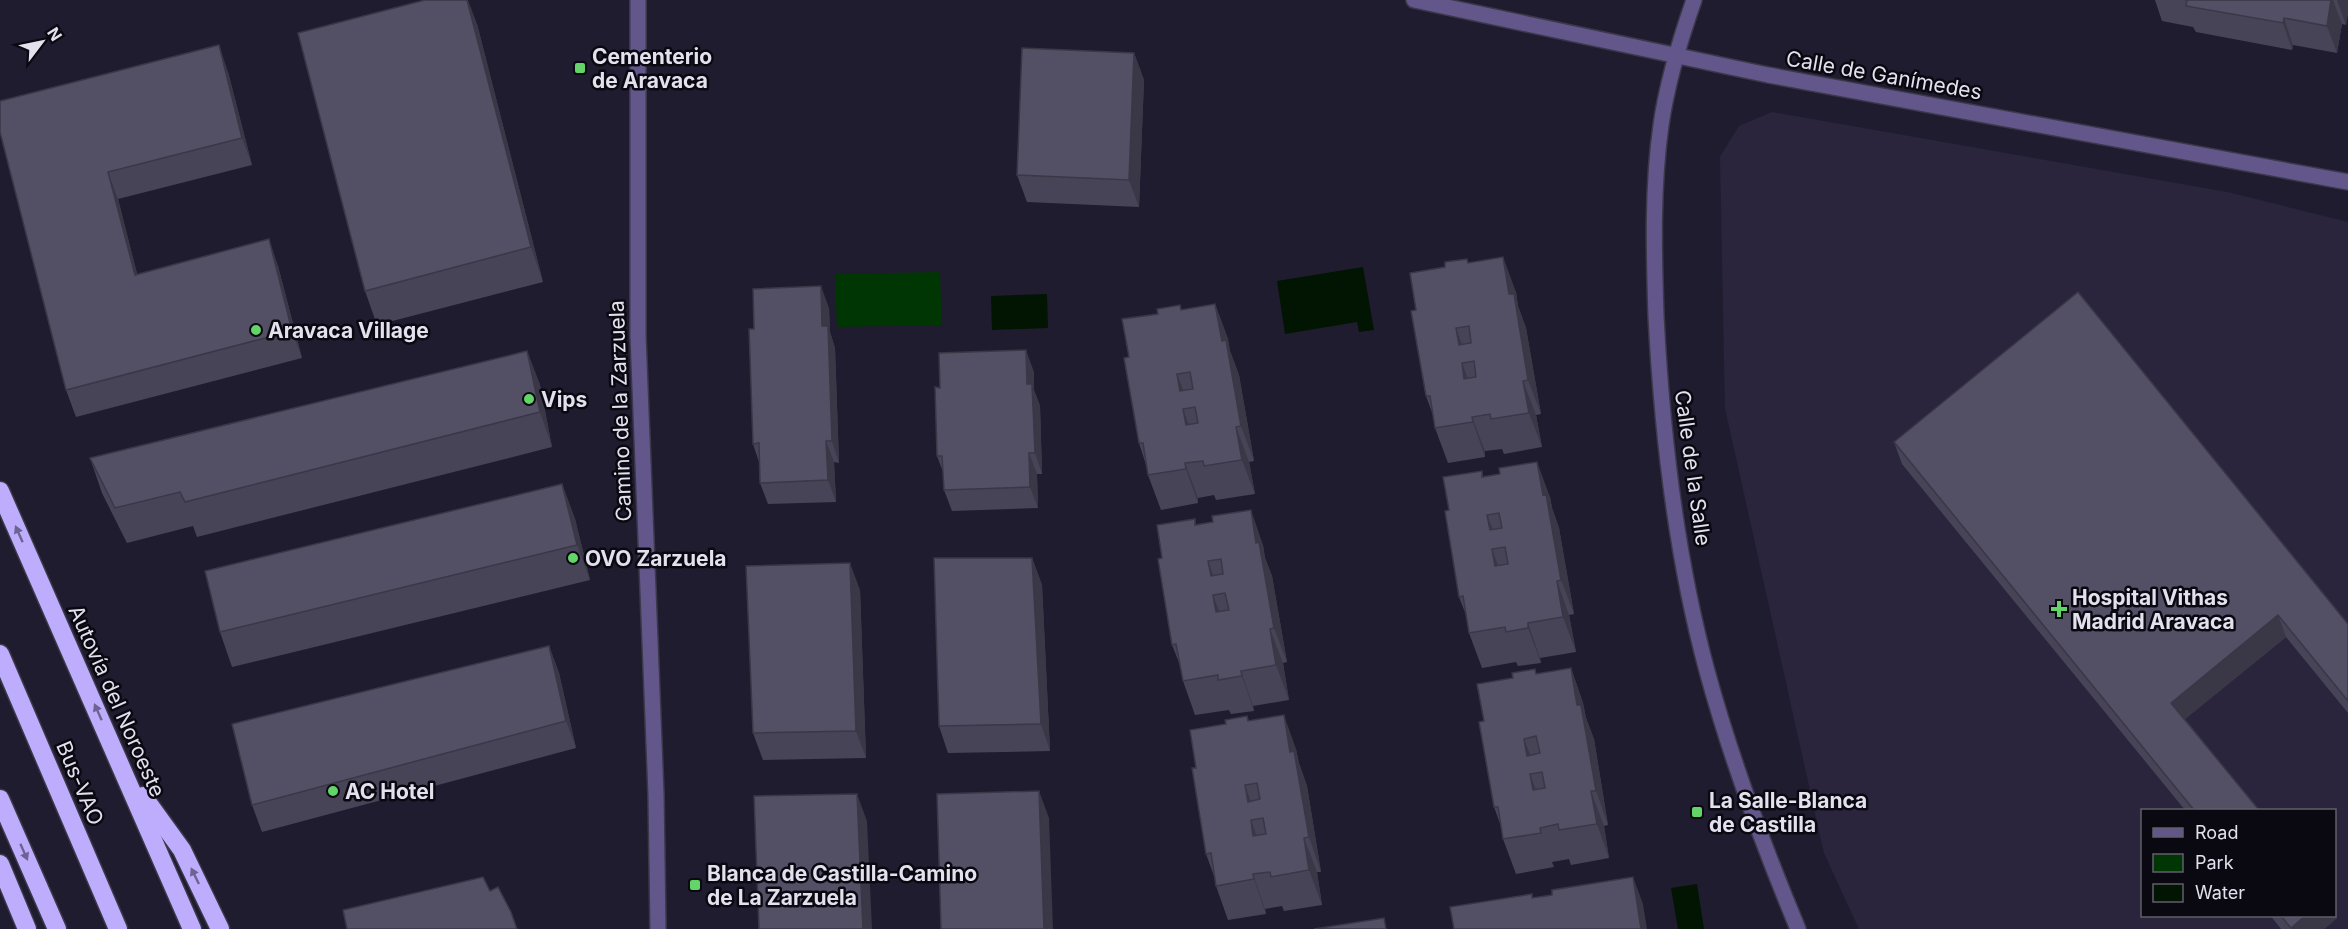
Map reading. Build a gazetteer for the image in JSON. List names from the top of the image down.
{
  "streets": {
    "highway": ["Autovía del Noroeste", "Bus-VAO"],
    "street": ["Calle de Ganímedes", "Camino de la Zarzuela", "Calle de la Salle"]
  },
  "crossings": [
    ["Calle de Ganímedes", "Calle de la Salle"]
  ],
  "one_way": ["Autovía del Noroeste"],
  "places": {
    "transit": ["Cementerio de Aravaca", "La Salle-Blanca de Castilla", "Blanca de Castilla-Camino de La Zarzuela"],
    "other": [
      "Aravaca Village",
      "Vips",
      "OVO Zarzuela",
      "AC Hotel"
    ],
    "health": ["Hospital Vithas Madrid Aravaca"]
  },
  "legend": ["Road", "Park", "Water"],
  "north": "top right"
}
